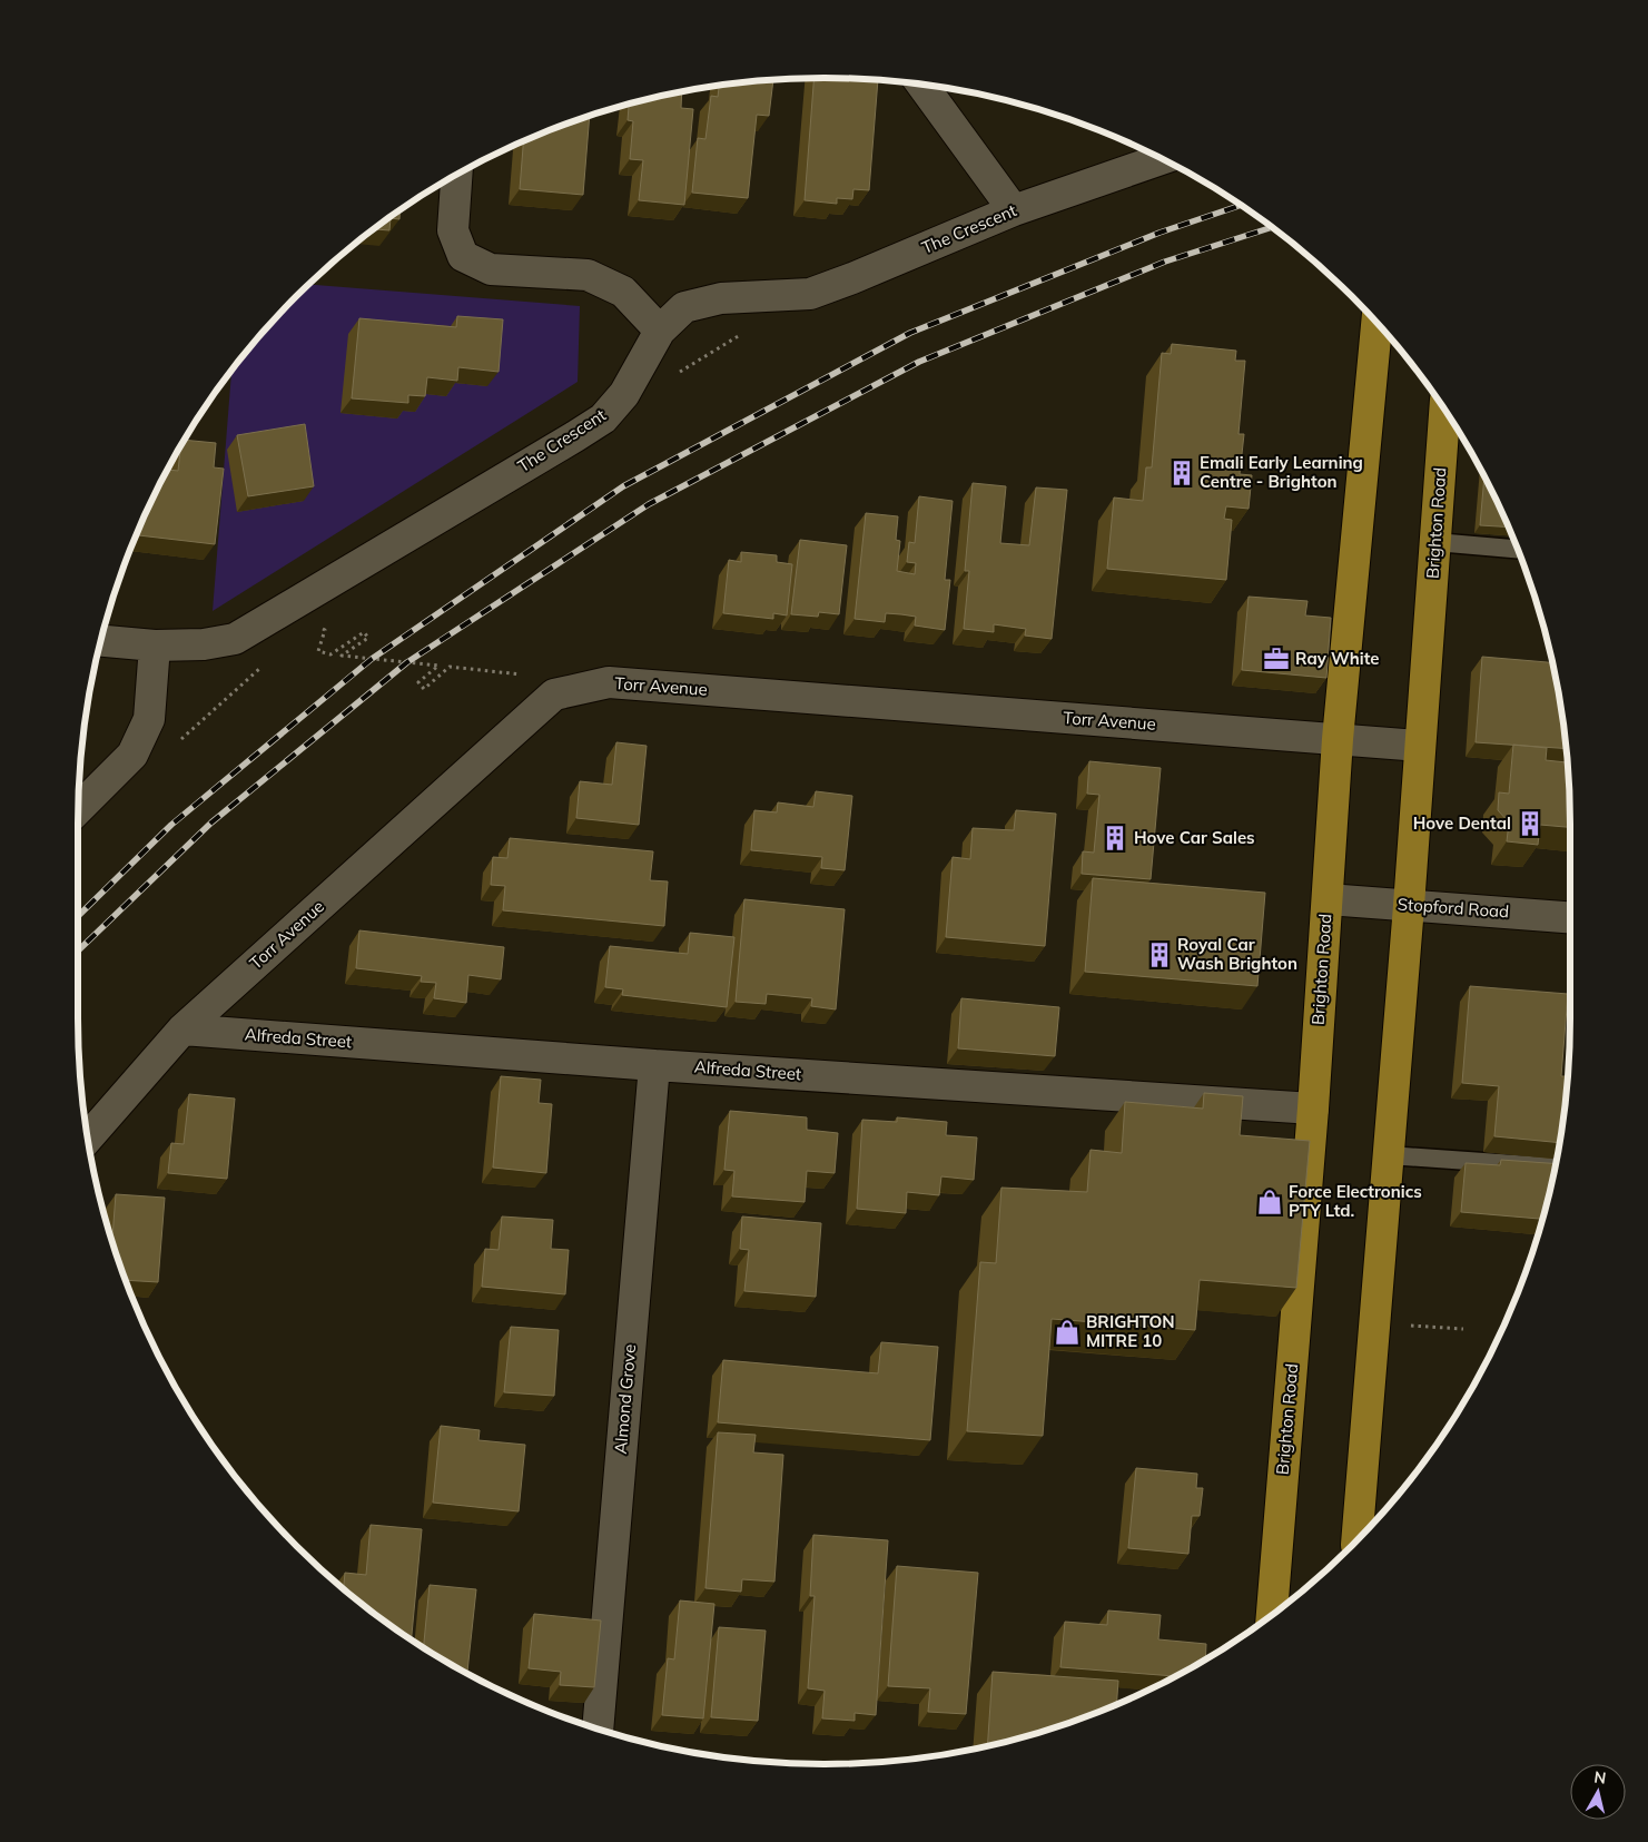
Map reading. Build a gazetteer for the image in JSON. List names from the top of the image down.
{
  "streets": {
    "main road": ["Brighton Road"],
    "street": [
      "The Crescent",
      "Torr Avenue",
      "Stopford Road",
      "Alfreda Street",
      "Almond Grove"
    ]
  },
  "crossings": [
    ["Brighton Road", "Torr Avenue"],
    ["Brighton Road", "Stopford Road"],
    ["Brighton Road", "Alfreda Street"],
    ["Torr Avenue", "Alfreda Street"],
    ["Alfreda Street", "Almond Grove"]
  ],
  "places": {
    "building": [
      "Emali Early Learning Centre - Brighton",
      "Hove Dental",
      "Hove Car Sales",
      "Royal Car Wash Brighton"
    ],
    "office": ["Ray White"],
    "shop": ["Force Electronics PTY Ltd.", "BRIGHTON MITRE 10"]
  },
  "north": "top"
}
